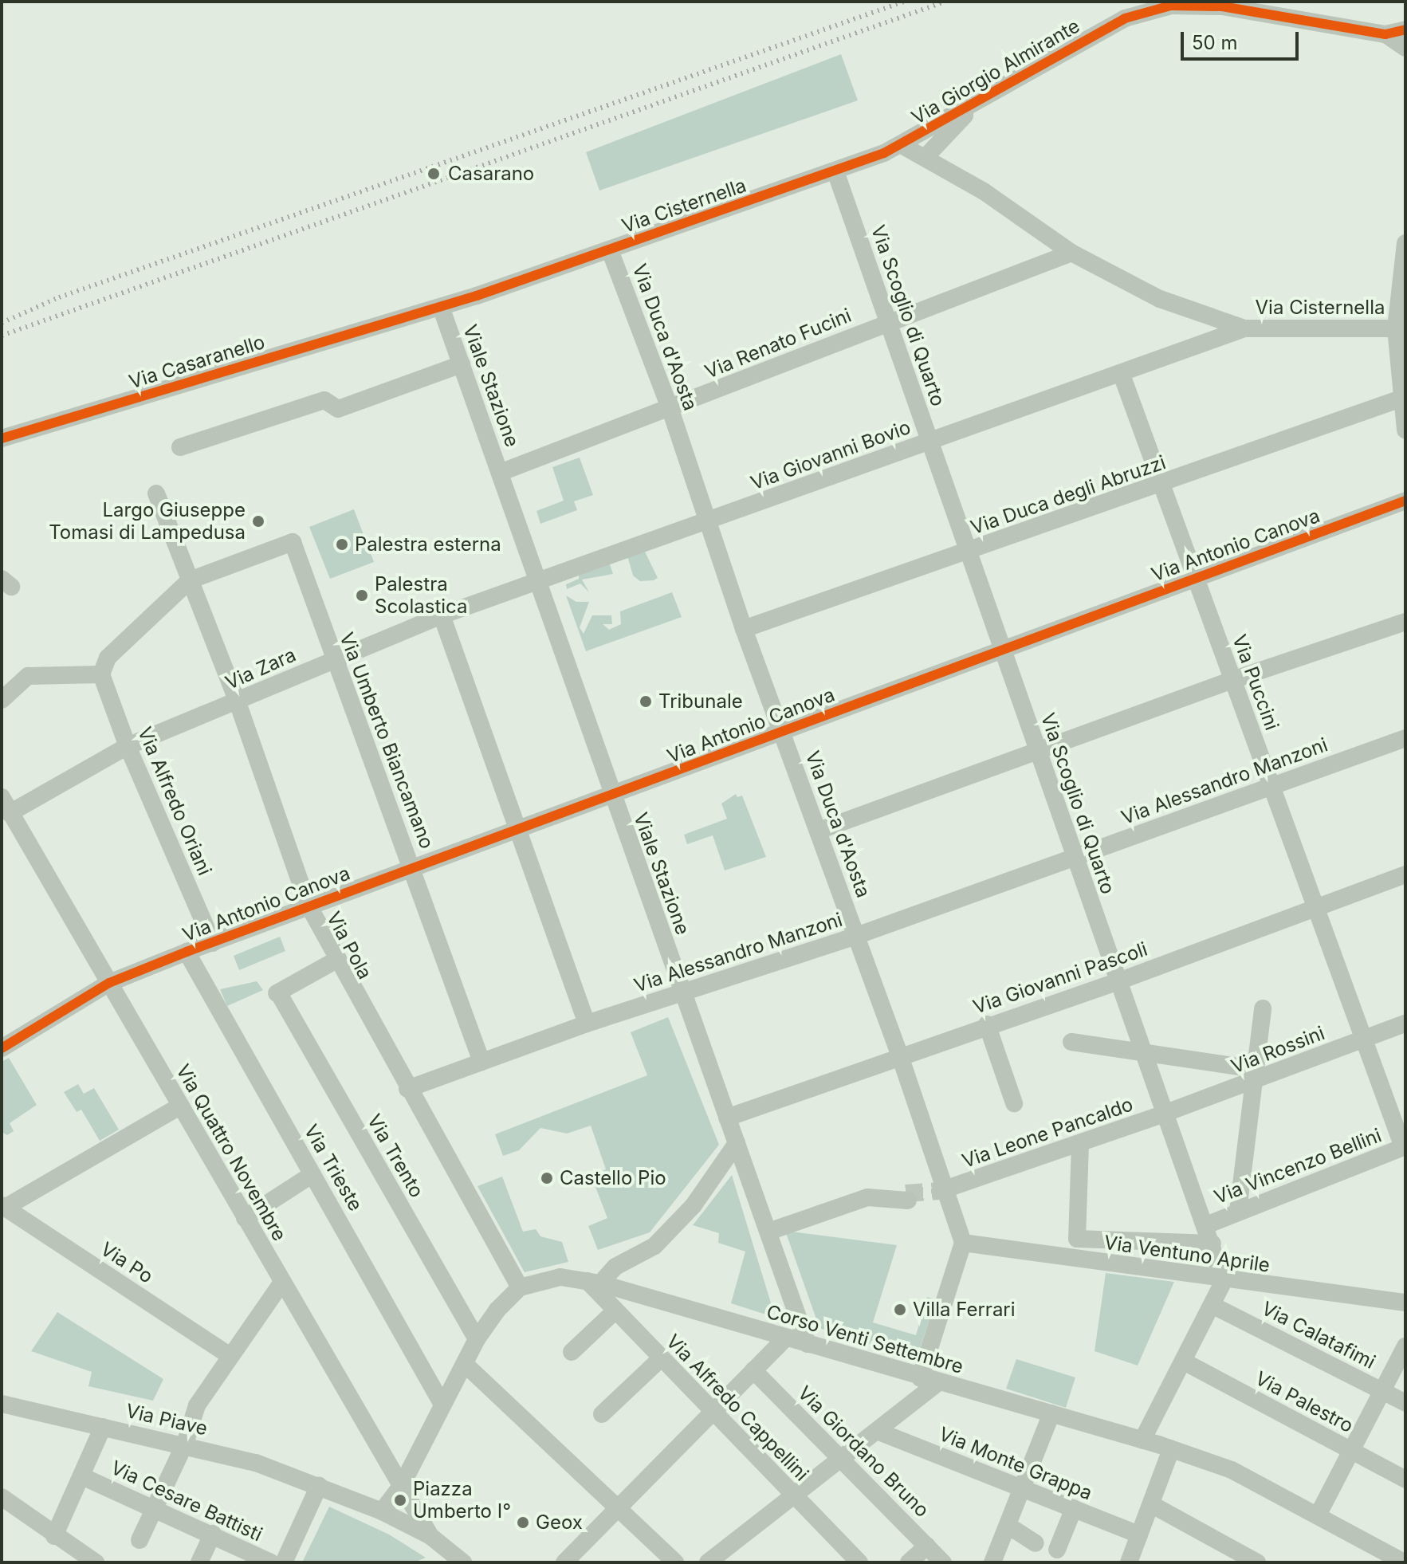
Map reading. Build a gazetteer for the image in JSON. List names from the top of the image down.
{
  "streets": {
    "street": [
      "Via Giorgio Almirante",
      "Via Cisternella",
      "Via Scoglio di Quarto",
      "Via Duca d'Aosta",
      "Via Renato Fucini",
      "Via Casaranello",
      "Viale Stazione",
      "Via Giovanni Bovio",
      "Via Duca degli Abruzzi",
      "Via Antonio Canova",
      "Via Zara",
      "Via Puccini",
      "Via Umberto Biancamano",
      "Via Alessandro Manzoni",
      "Via Alfredo Oriani",
      "Via Pola",
      "Via Giovanni Pascoli",
      "Via Rossini",
      "Via Leone Pancaldo",
      "Via Quattro Novembre",
      "Via Trento",
      "Via Vincenzo Bellini",
      "Via Trieste",
      "Via Ventuno Aprile",
      "Via Po",
      "Via Calatafimi",
      "Corso Venti Settembre",
      "Via Palestro",
      "Via Alfredo Cappellini",
      "Via Piave",
      "Via Giordano Bruno",
      "Via Monte Grappa",
      "Via Cesare Battisti"
    ]
  },
  "crossings": [
    ["Via Giorgio Almirante", "Via Cisternella"],
    ["Via Cisternella", "Via Scoglio di Quarto"],
    ["Via Cisternella", "Via Duca d'Aosta"],
    ["Via Cisternella", "Via Renato Fucini"],
    ["Via Cisternella", "Via Casaranello"],
    ["Via Cisternella", "Viale Stazione"],
    ["Via Cisternella", "Via Giovanni Bovio"],
    ["Via Scoglio di Quarto", "Via Renato Fucini"],
    ["Via Scoglio di Quarto", "Via Giovanni Bovio"],
    ["Via Scoglio di Quarto", "Via Duca degli Abruzzi"],
    ["Via Scoglio di Quarto", "Via Antonio Canova"],
    ["Via Scoglio di Quarto", "Via Alessandro Manzoni"],
    ["Via Scoglio di Quarto", "Via Giovanni Pascoli"],
    ["Via Scoglio di Quarto", "Via Rossini"],
    ["Via Scoglio di Quarto", "Via Leone Pancaldo"],
    ["Via Scoglio di Quarto", "Via Vincenzo Bellini"],
    ["Via Scoglio di Quarto", "Via Ventuno Aprile"],
    ["Via Duca d'Aosta", "Via Renato Fucini"],
    ["Via Duca d'Aosta", "Via Giovanni Bovio"],
    ["Via Duca d'Aosta", "Via Duca degli Abruzzi"],
    ["Via Duca d'Aosta", "Via Antonio Canova"],
    ["Via Duca d'Aosta", "Via Alessandro Manzoni"],
    ["Via Duca d'Aosta", "Via Giovanni Pascoli"],
    ["Via Duca d'Aosta", "Via Leone Pancaldo"],
    ["Via Duca d'Aosta", "Via Ventuno Aprile"],
    ["Via Renato Fucini", "Viale Stazione"],
    ["Via Casaranello", "Viale Stazione"],
    ["Viale Stazione", "Via Giovanni Bovio"],
    ["Viale Stazione", "Via Antonio Canova"],
    ["Viale Stazione", "Via Zara"],
    ["Viale Stazione", "Via Alessandro Manzoni"],
    ["Viale Stazione", "Via Giovanni Pascoli"],
    ["Viale Stazione", "Corso Venti Settembre"],
    ["Via Giovanni Bovio", "Via Zara"],
    ["Via Giovanni Bovio", "Via Puccini"],
    ["Via Duca degli Abruzzi", "Via Puccini"],
    ["Via Antonio Canova", "Via Puccini"],
    ["Via Antonio Canova", "Via Umberto Biancamano"],
    ["Via Antonio Canova", "Via Alfredo Oriani"],
    ["Via Antonio Canova", "Via Pola"],
    ["Via Antonio Canova", "Via Quattro Novembre"],
    ["Via Antonio Canova", "Via Trieste"],
    ["Via Zara", "Via Umberto Biancamano"],
    ["Via Zara", "Via Alfredo Oriani"],
    ["Via Zara", "Via Pola"],
    ["Via Zara", "Via Quattro Novembre"],
    ["Via Puccini", "Via Alessandro Manzoni"],
    ["Via Puccini", "Via Giovanni Pascoli"],
    ["Via Puccini", "Via Rossini"],
    ["Via Puccini", "Via Vincenzo Bellini"],
    ["Via Umberto Biancamano", "Via Alessandro Manzoni"],
    ["Via Umberto Biancamano", "Via Pola"],
    ["Via Alessandro Manzoni", "Via Pola"],
    ["Via Pola", "Via Trento"],
    ["Via Pola", "Corso Venti Settembre"],
    ["Via Rossini", "Via Leone Pancaldo"],
    ["Corso Venti Settembre", "Via Alfredo Cappellini"]
  ],
  "places": [
    "Casarano",
    "Largo Giuseppe Tomasi di Lampedusa",
    "Palestra esterna",
    "Palestra Scolastica",
    "Tribunale",
    "Castello Pio",
    "Villa Ferrari",
    "Piazza Umberto I°",
    "Geox"
  ],
  "scale_bar": "50 m"
}
